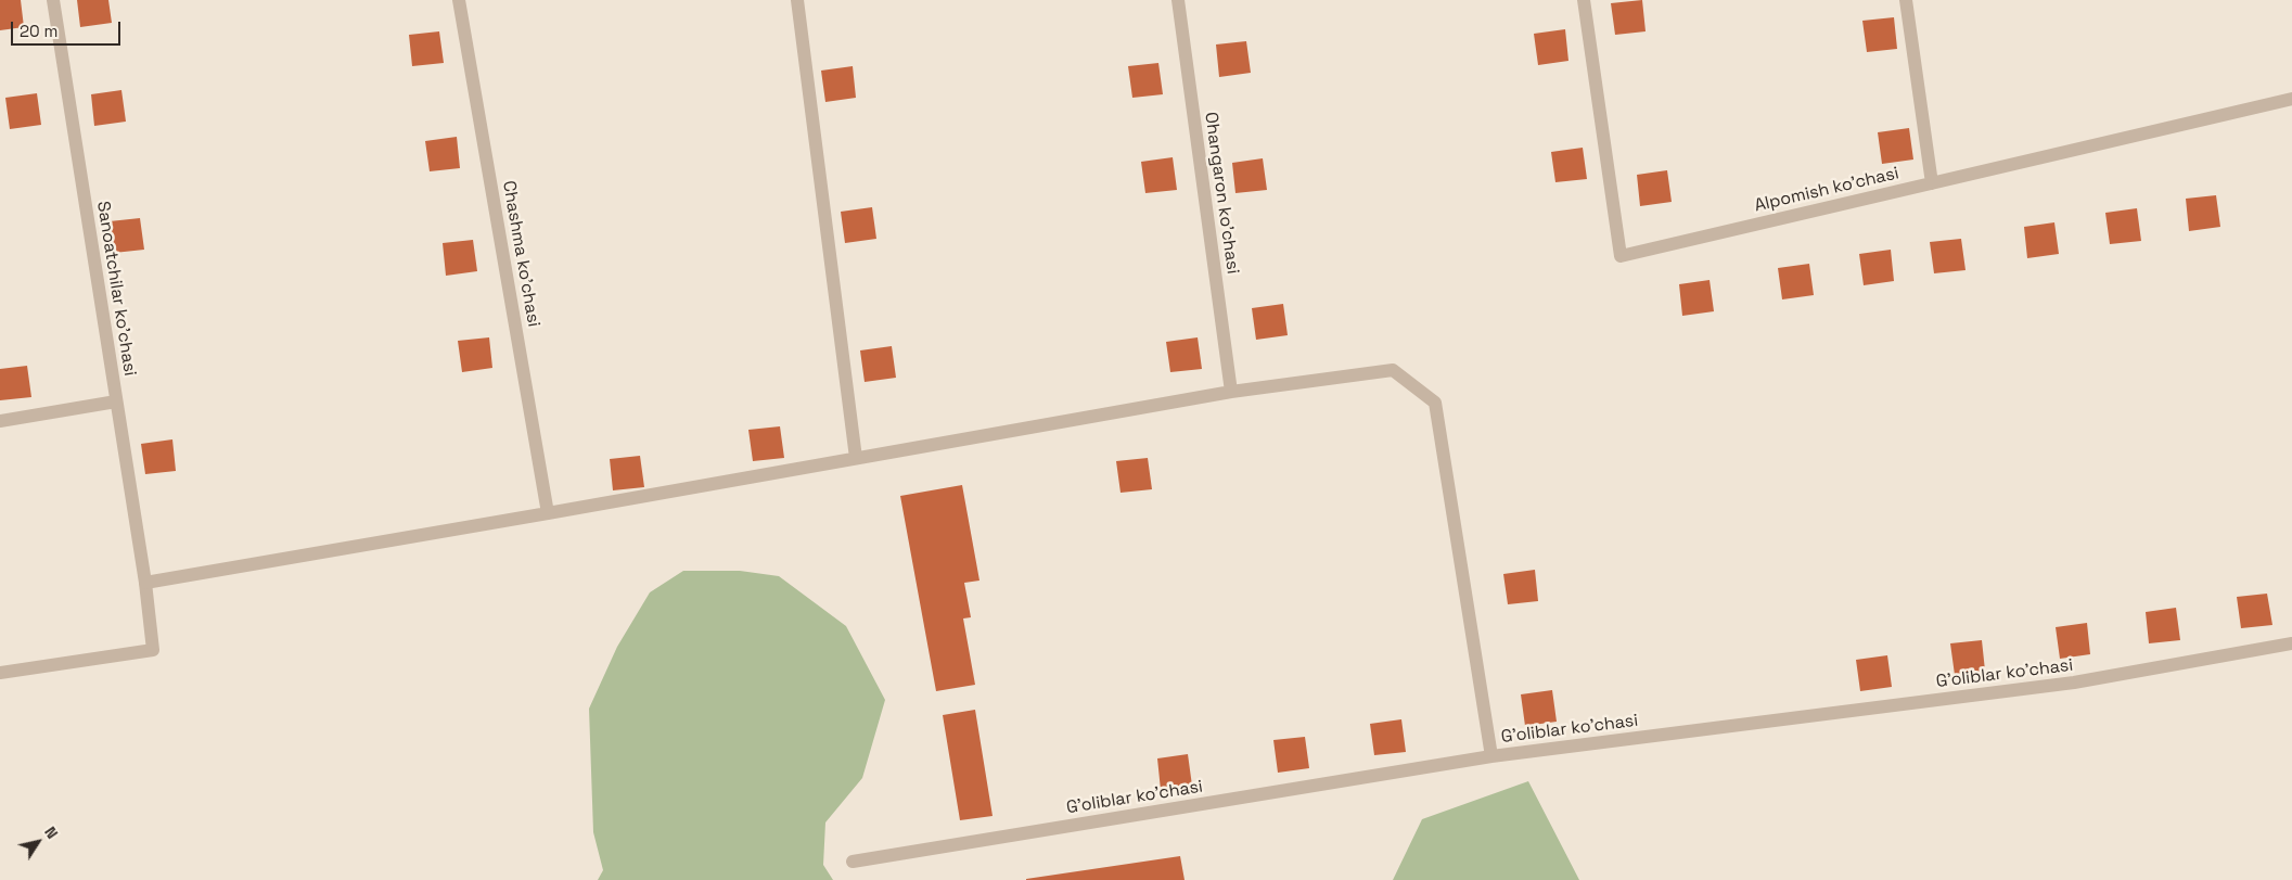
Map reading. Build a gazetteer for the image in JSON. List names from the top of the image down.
{
  "streets": {
    "street": [
      "Alpomish ko'chasi",
      "Ohangaron ko'chasi",
      "Chashma ko'chasi",
      "Sanoatchilar ko'chasi",
      "G'oliblar ko'chasi"
    ]
  },
  "scale_bar": "20 m",
  "north": "top right"
}
